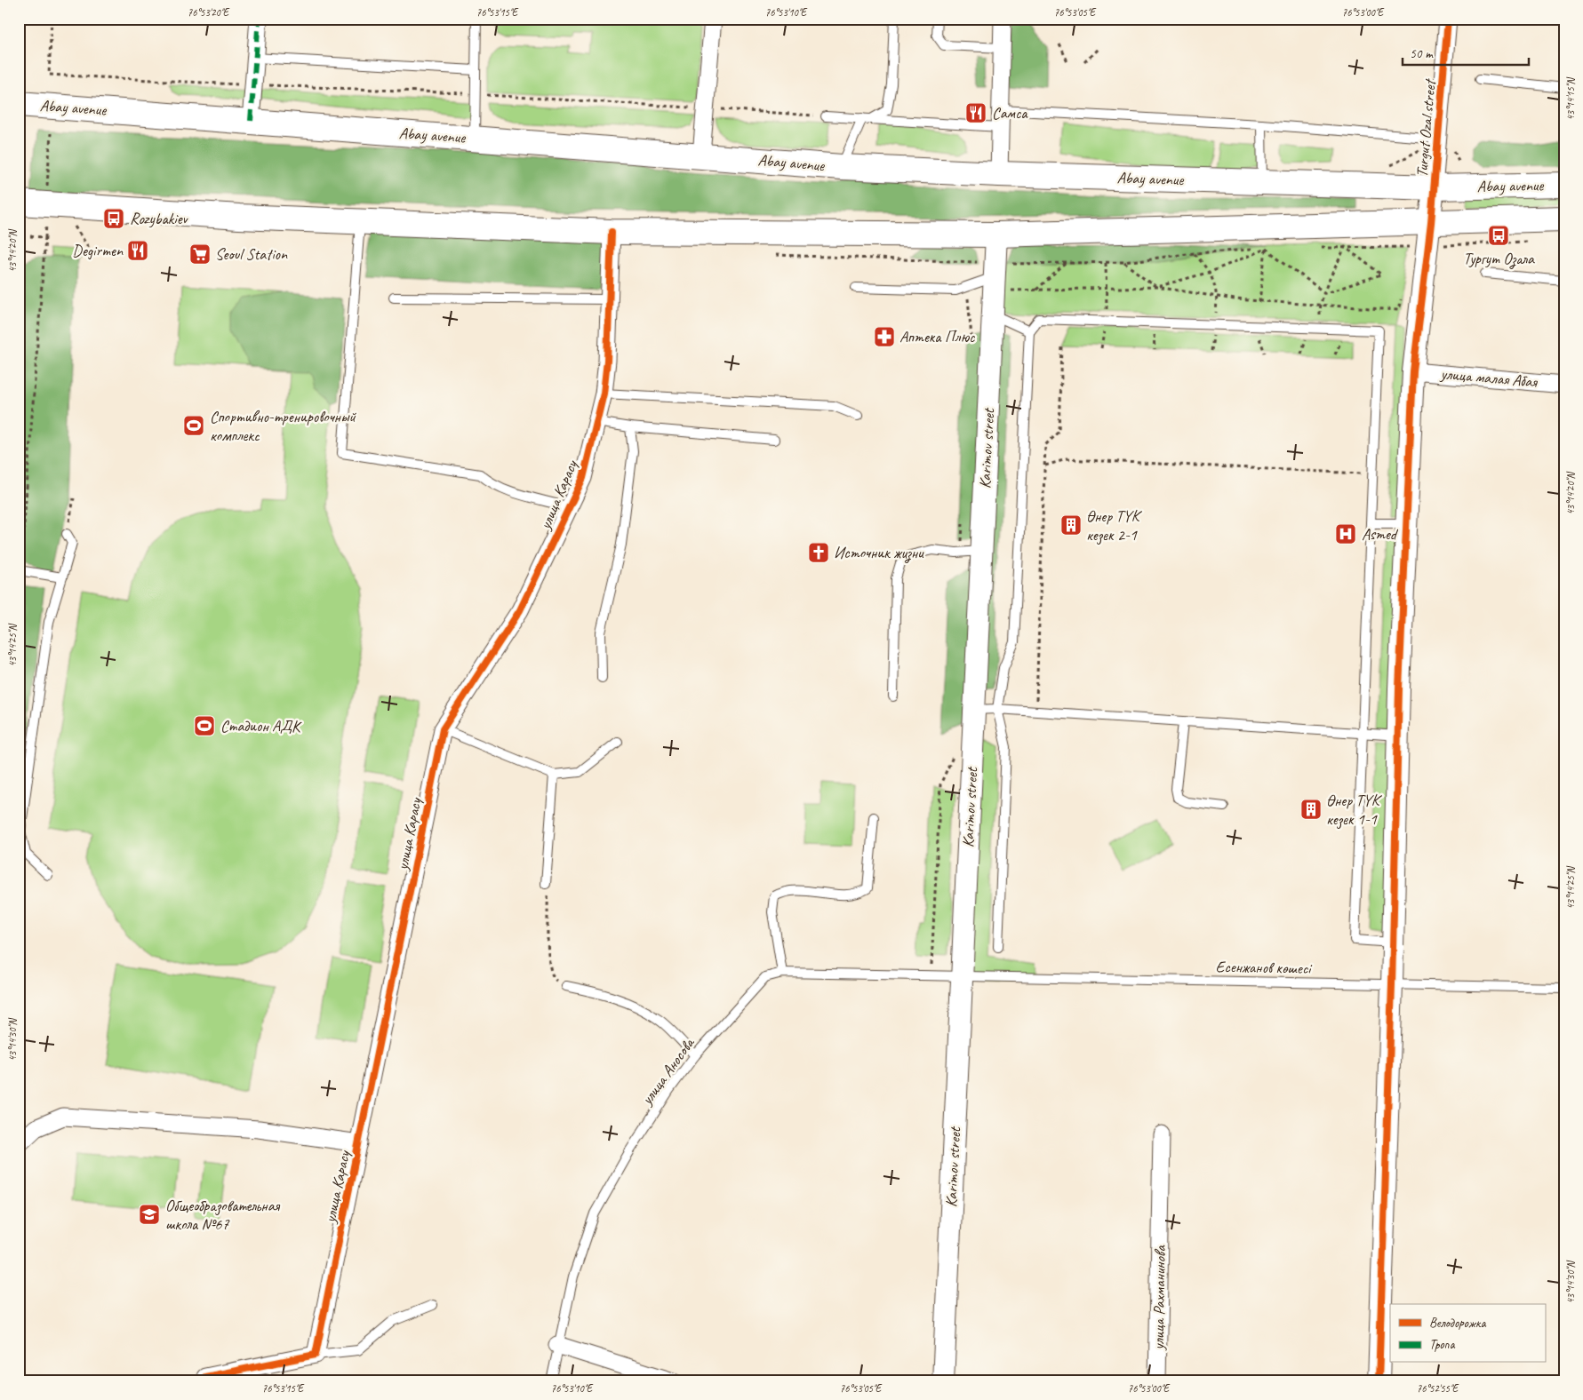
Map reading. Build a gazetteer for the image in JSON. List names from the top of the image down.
{
  "streets": {
    "main road": ["Abay avenue"],
    "street": [
      "Turgut Ozal street",
      "улица малая Абая",
      "Karimov street",
      "улица Карасу",
      "улица Рахманинова"
    ],
    "lane": ["Есенжанов көшесі", "улица Аносова"]
  },
  "crossings": [
    ["Abay avenue", "Turgut Ozal street"],
    ["Karimov street", "Есенжанов көшесі"],
    ["Karimov street", "улица Аносова"],
    ["Есенжанов көшесі", "улица Аносова"]
  ],
  "places": {
    "restaurant": ["Самса", "Degirmen"],
    "bus stop": ["Rozybakiev", "Тургут Озала"],
    "supermarket": ["Seoul Station"],
    "pharmacy": ["Аптека Плюс"],
    "sports": ["Спортивно-тренировочный комплекс", "Стадион АДК"],
    "building": ["Өнер ТҮК кезек 2-1", "Өнер ТҮК кезек 1-1"],
    "hospital": ["Asmed"],
    "church": ["Источник жизни"],
    "school or university": ["Общеобразовательная школа №67"]
  },
  "legend": ["Велодорожка", "Тропа"],
  "scale_bar": "50 m",
  "coordinates": [
    "76°53'20\"E",
    "76°53'15\"E",
    "76°53'10\"E",
    "76°53'05\"E",
    "76°53'00\"E",
    "43°14'15\"N",
    "43°14'20\"N",
    "43°14'25\"N",
    "43°14'30\"N",
    "76°52'55\"E"
  ]
}
